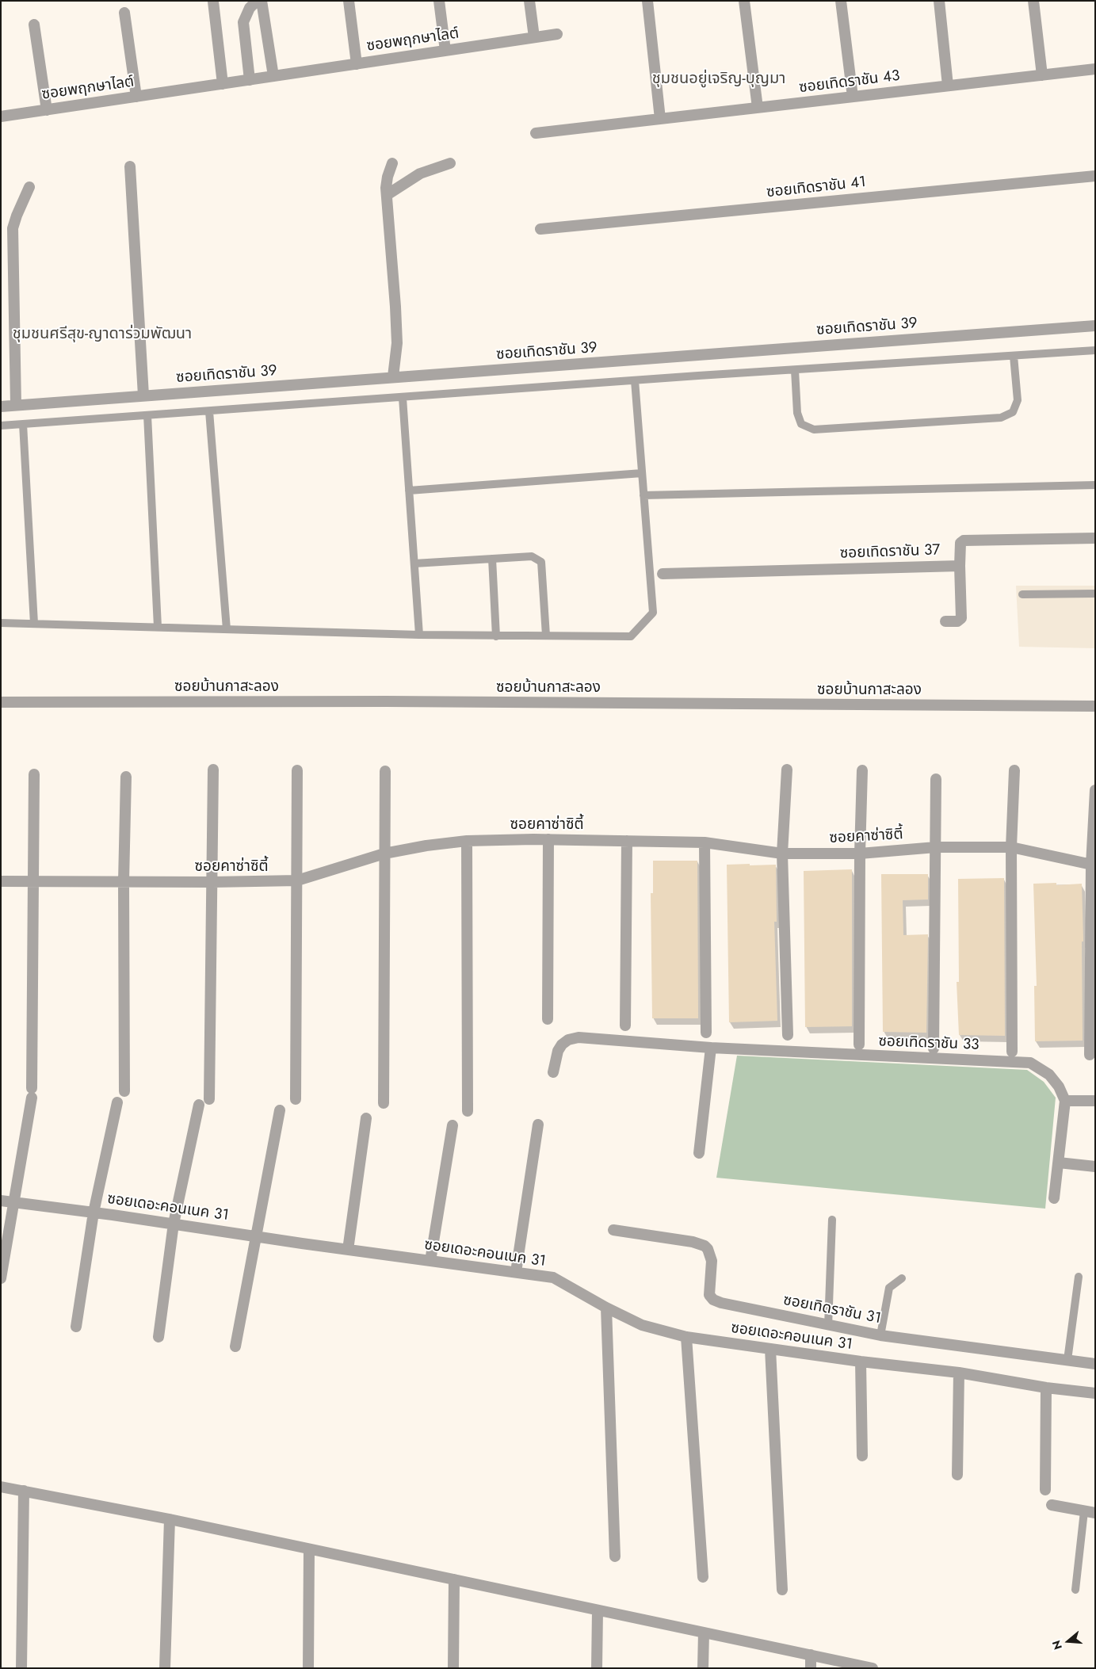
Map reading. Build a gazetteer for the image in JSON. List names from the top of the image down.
{
  "streets": {
    "street": [
      "ซอยพฤกษาไลต์",
      "ซอยเทิดราชัน 43",
      "ซอยเทิดราชัน 41",
      "ซอยเทิดราชัน 39",
      "ซอยเทิดราชัน 37",
      "ซอยบ้านกาสะลอง",
      "ซอยคาซ่าซิตี้",
      "ซอยเทิดราชัน 33",
      "ซอยเดอะคอนเนค 31",
      "ซอยเทิดราชัน 31"
    ]
  },
  "districts": ["ชุมชนอยู่เจริญ-บุญมา", "ชุมชนศรีสุข-ญาดาร่วมพัฒนา"],
  "north": "left"
}
